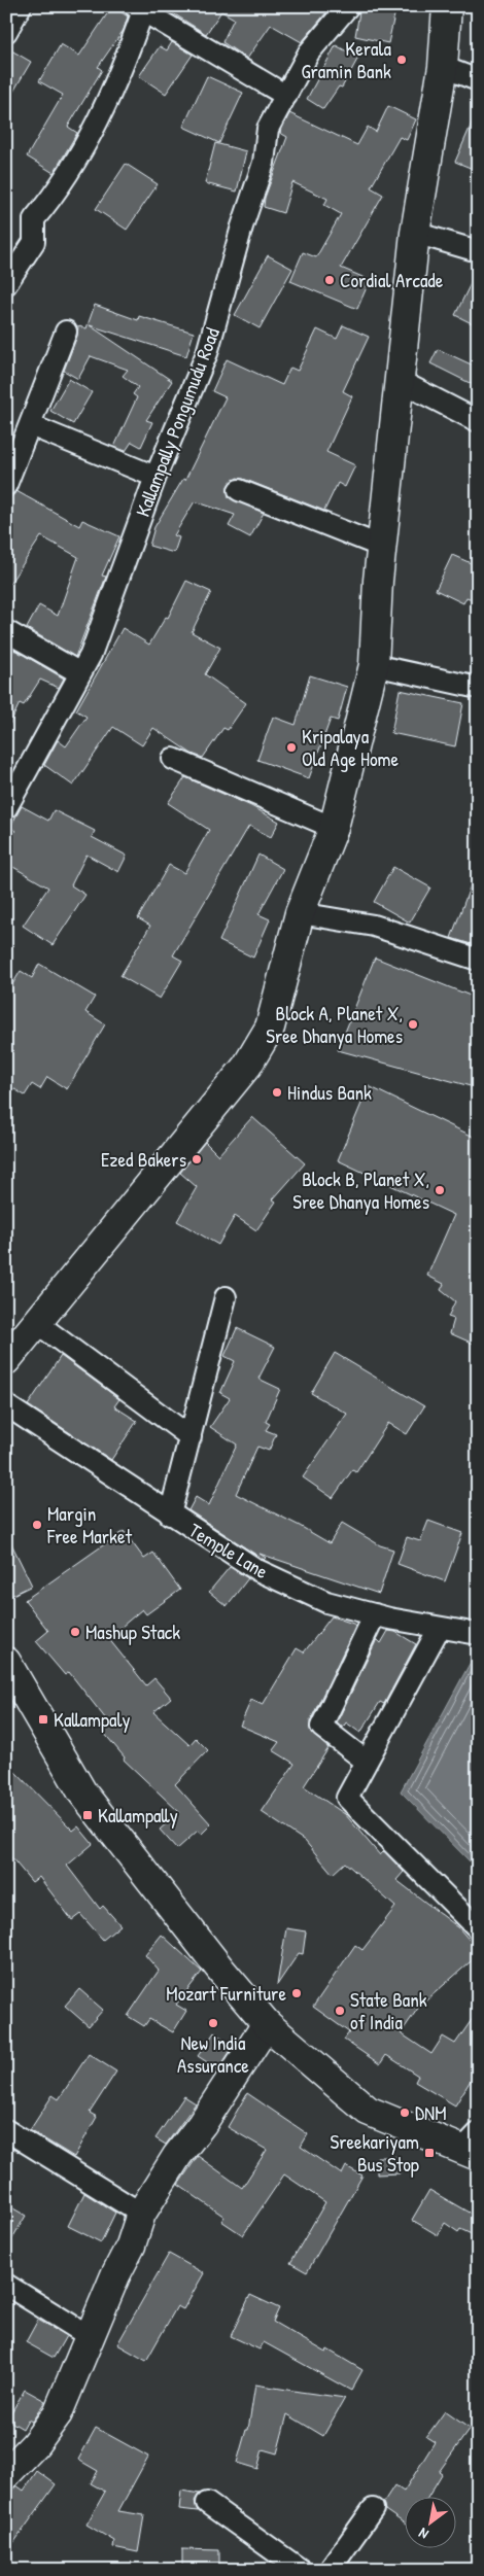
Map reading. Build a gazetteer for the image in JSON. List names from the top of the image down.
{
  "streets": {
    "street": ["Kallampally Pongumudu Road", "Temple Lane"]
  },
  "places": {
    "other": [
      "Kerala Gramin Bank",
      "Cordial Arcade",
      "Kripalaya Old Age Home",
      "Block A, Planet X, Sree Dhanya Homes",
      "Hindus Bank",
      "Ezed Bakers",
      "Block B, Planet X, Sree Dhanya Homes",
      "Margin Free Market",
      "Mashup Stack",
      "Mozart Furniture",
      "State Bank of India",
      "New India Assurance",
      "DNM"
    ],
    "transit": ["Kallampaly", "Kallampally", "Sreekariyam Bus Stop"]
  },
  "north": "bottom left"
}
